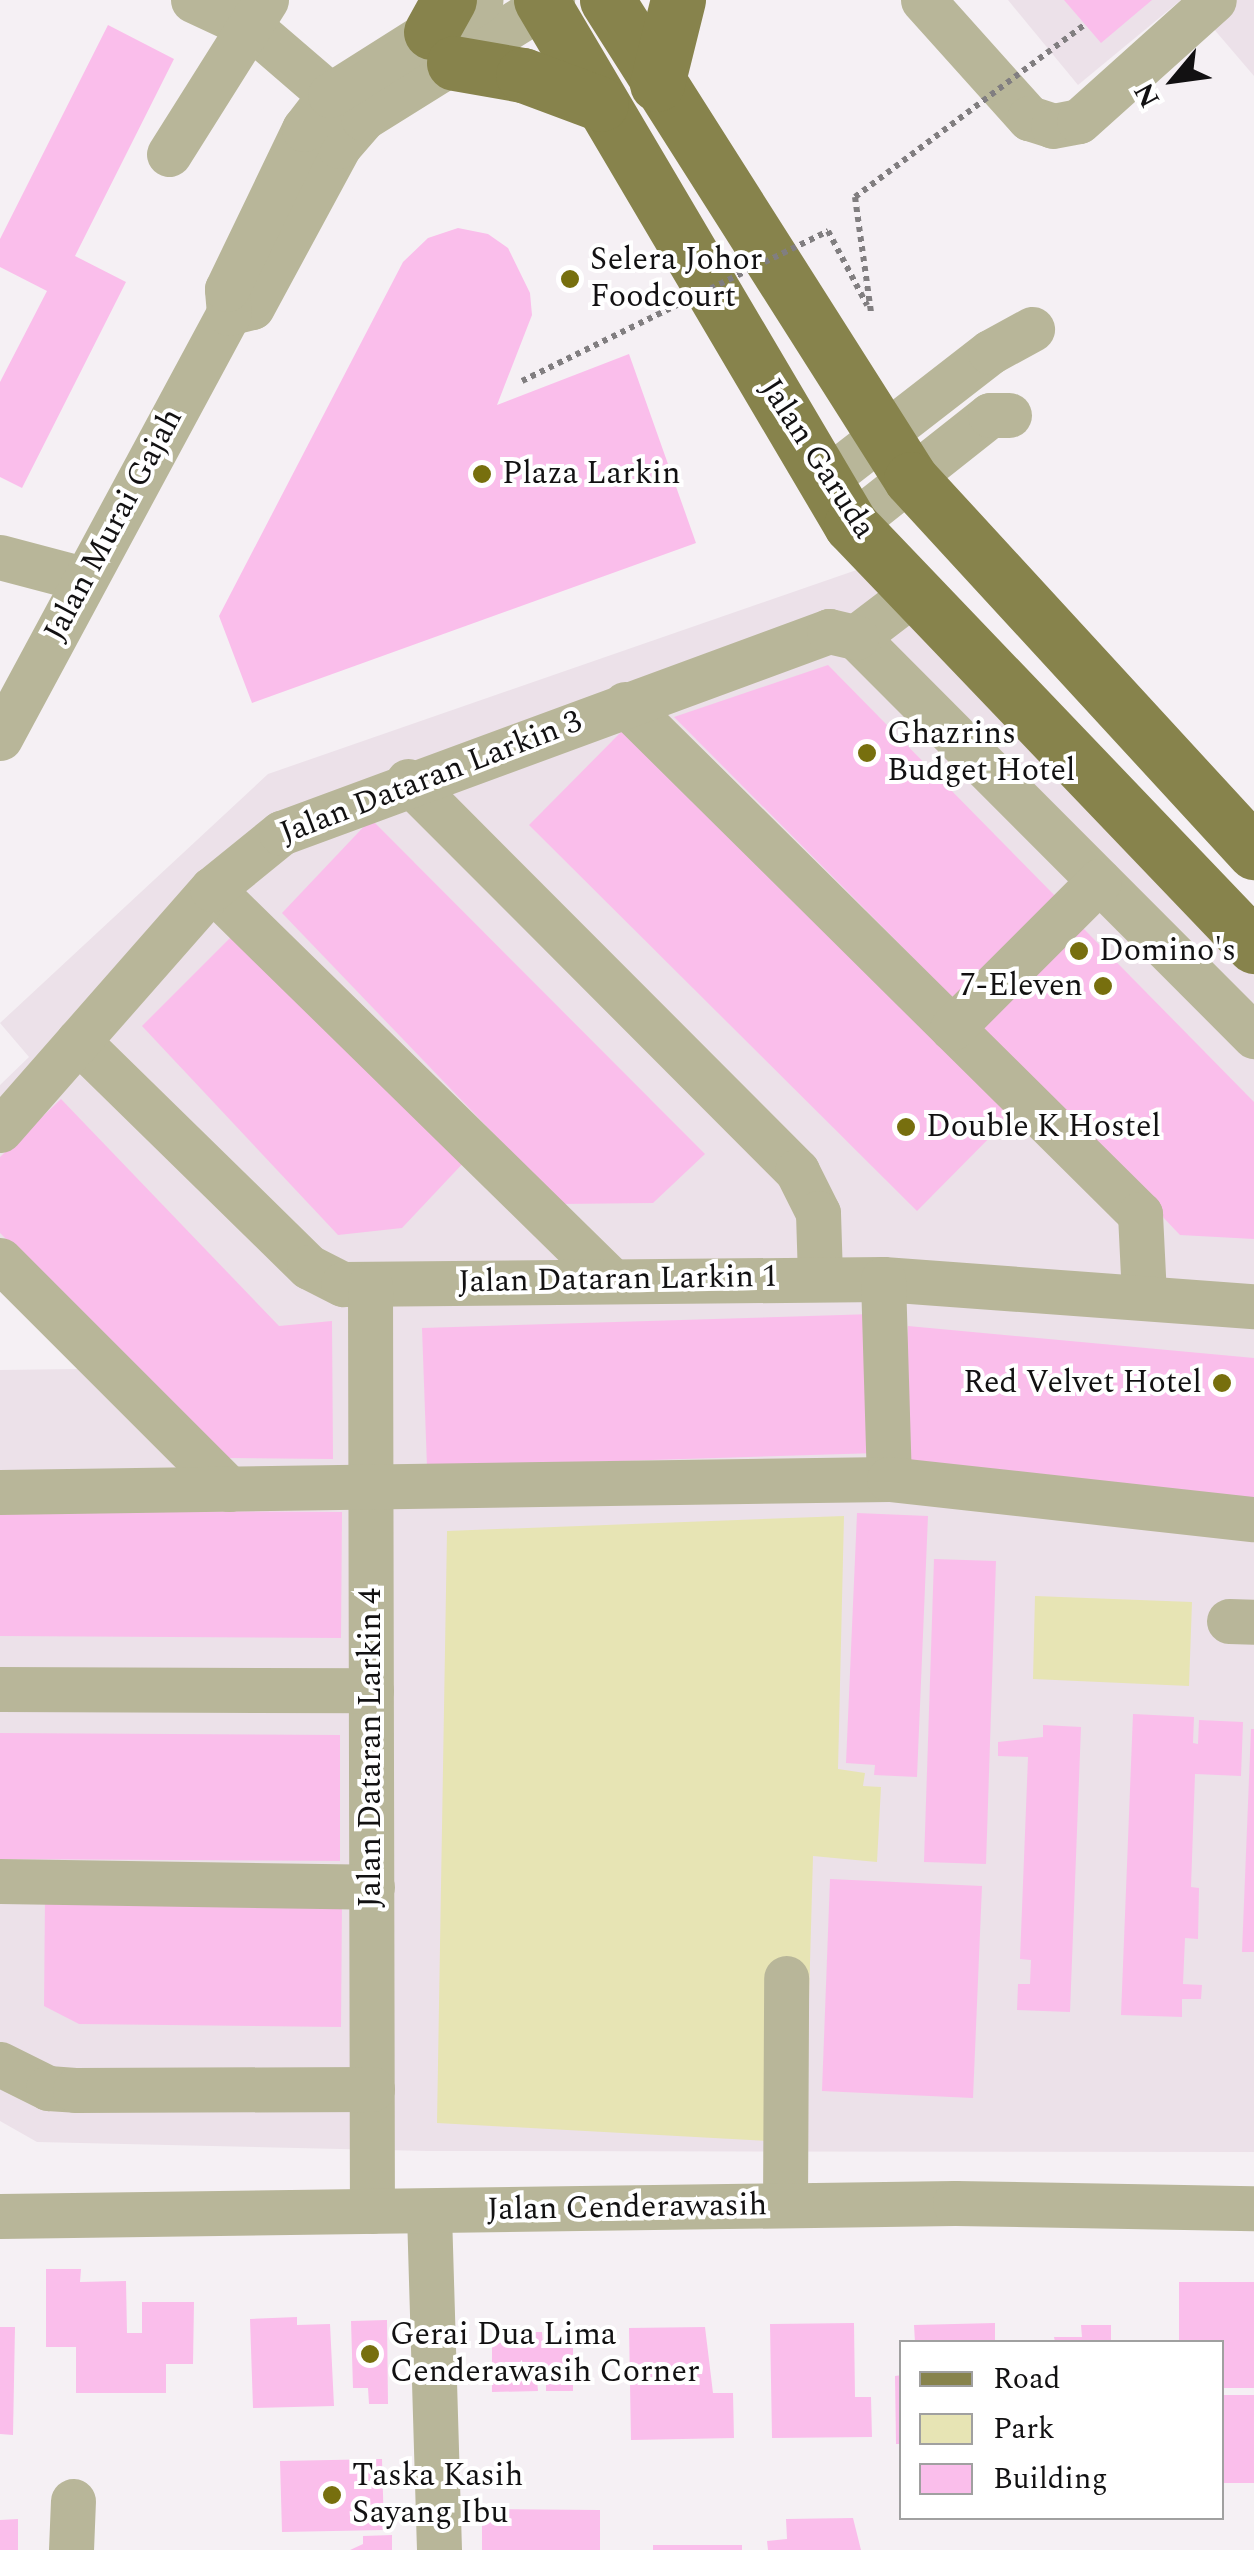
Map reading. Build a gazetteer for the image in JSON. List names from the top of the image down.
{
  "streets": {
    "main road": ["Jalan Garuda"],
    "street": [
      "Jalan Murai Gajah",
      "Jalan Dataran Larkin 3",
      "Jalan Dataran Larkin 1",
      "Jalan Dataran Larkin 4",
      "Jalan Cenderawasih"
    ]
  },
  "crossings": [
    ["Jalan Garuda", "Jalan Murai Gajah"],
    ["Jalan Dataran Larkin 3", "Jalan Dataran Larkin 1"],
    ["Jalan Dataran Larkin 1", "Jalan Dataran Larkin 4"],
    ["Jalan Dataran Larkin 4", "Jalan Cenderawasih"]
  ],
  "places": [
    "Selera Johor Foodcourt",
    "Plaza Larkin",
    "Ghazrins Budget Hotel",
    "Domino's",
    "7-Eleven",
    "Double K Hostel",
    "Red Velvet Hotel",
    "Gerai Dua Lima Cenderawasih Corner",
    "Taska Kasih Sayang Ibu"
  ],
  "legend": ["Road", "Park", "Building"],
  "north": "bottom left"
}
